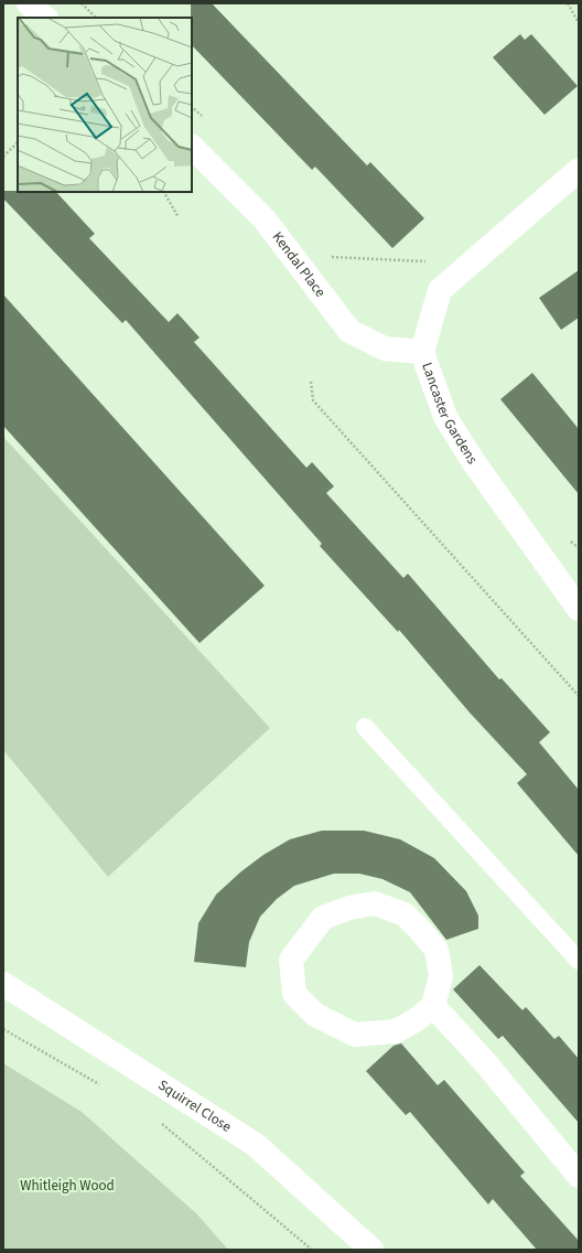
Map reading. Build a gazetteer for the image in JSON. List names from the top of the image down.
{
  "streets": {
    "street": ["Kendal Place", "Lancaster Gardens", "Squirrel Close"]
  },
  "crossings": [
    ["Kendal Place", "Lancaster Gardens"]
  ],
  "parks": ["Whitleigh Wood"]
}
